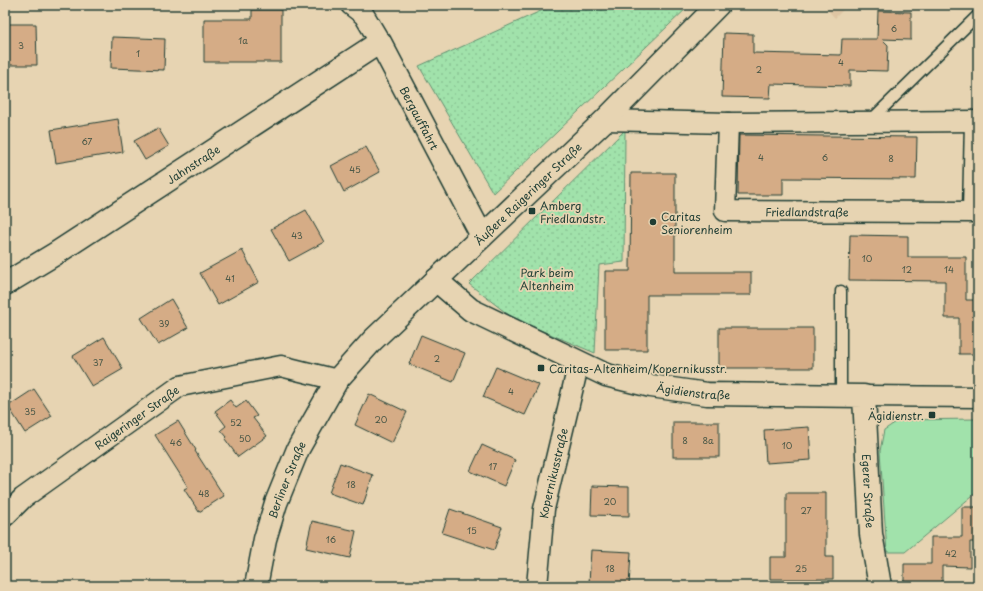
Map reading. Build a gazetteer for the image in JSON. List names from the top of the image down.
{
  "streets": {
    "street": [
      "Bergauffahrt",
      "Jahnstraße",
      "Äußere Raigeringer Straße",
      "Friedlandstraße",
      "Ägidienstraße",
      "Raigeringer Straße",
      "Kopernikusstraße",
      "Berliner Straße",
      "Egerer Straße"
    ]
  },
  "crossings": [
    ["Bergauffahrt", "Jahnstraße"],
    ["Bergauffahrt", "Äußere Raigeringer Straße"],
    ["Äußere Raigeringer Straße", "Ägidienstraße"],
    ["Äußere Raigeringer Straße", "Raigeringer Straße"],
    ["Äußere Raigeringer Straße", "Berliner Straße"],
    ["Ägidienstraße", "Kopernikusstraße"],
    ["Ägidienstraße", "Egerer Straße"],
    ["Raigeringer Straße", "Berliner Straße"]
  ],
  "parks": ["Park beim Altenheim"],
  "places": {
    "transit": ["Amberg Friedlandstr.", "Caritas-Altenheim/Kopernikusstr.", "Ägidienstr."],
    "other": ["Caritas Seniorenheim"]
  },
  "house_numbers": [
    "6",
    "1a",
    "3",
    "1",
    "4",
    "2",
    "67",
    "4",
    "6",
    "8",
    "45",
    "43",
    "10",
    "12",
    "14",
    "41",
    "39",
    "2",
    "37",
    "4",
    "35",
    "20",
    "52",
    "50",
    "8",
    "8a",
    "46",
    "10",
    "17",
    "18",
    "48",
    "20",
    "27",
    "15",
    "16",
    "42",
    "18",
    "25"
  ]
}
